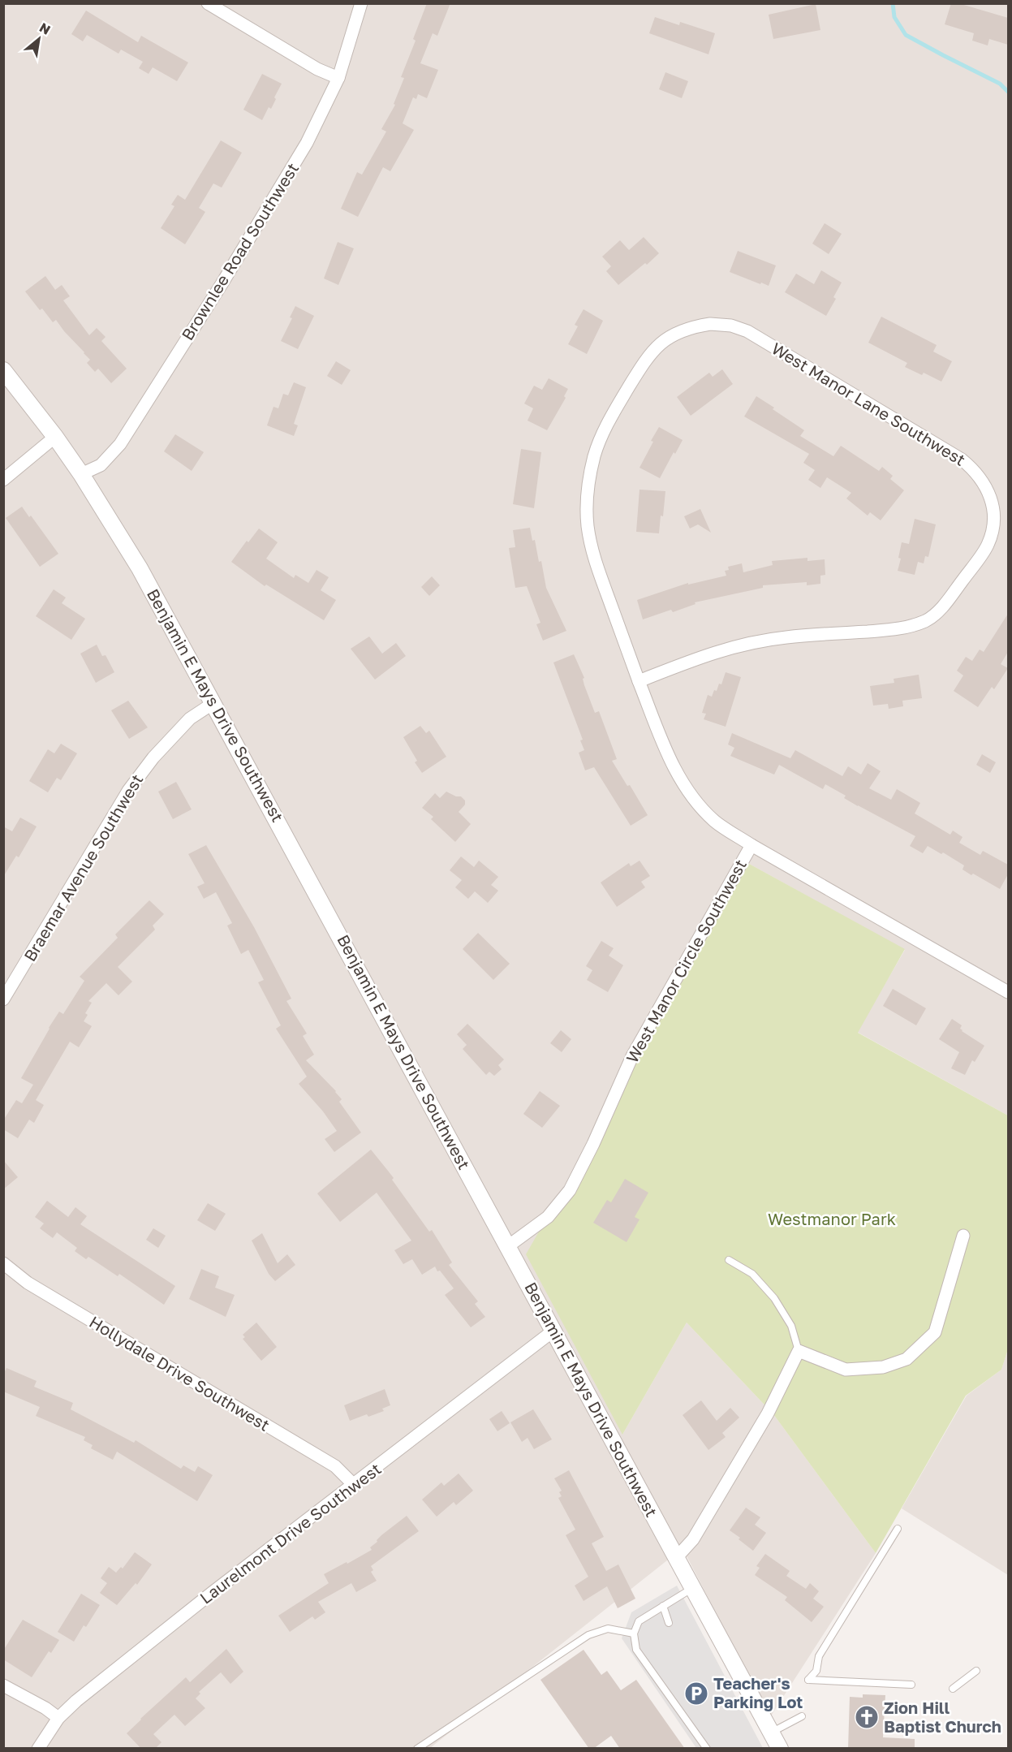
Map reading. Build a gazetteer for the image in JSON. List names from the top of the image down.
{
  "streets": {
    "street": [
      "Brownlee Road Southwest",
      "West Manor Lane Southwest",
      "Benjamin E Mays Drive Southwest",
      "Braemar Avenue Southwest",
      "West Manor Circle Southwest",
      "Hollydale Drive Southwest",
      "Laurelmont Drive Southwest"
    ]
  },
  "crossings": [
    ["Brownlee Road Southwest", "Benjamin E Mays Drive Southwest"],
    ["West Manor Lane Southwest", "West Manor Circle Southwest"],
    ["Benjamin E Mays Drive Southwest", "Braemar Avenue Southwest"],
    ["Benjamin E Mays Drive Southwest", "West Manor Circle Southwest"],
    ["Benjamin E Mays Drive Southwest", "Laurelmont Drive Southwest"],
    ["Hollydale Drive Southwest", "Laurelmont Drive Southwest"]
  ],
  "parks": ["Westmanor Park"],
  "places": {
    "parking": ["Teacher's Parking Lot"],
    "church": ["Zion Hill Baptist Church"]
  },
  "north": "top right"
}
